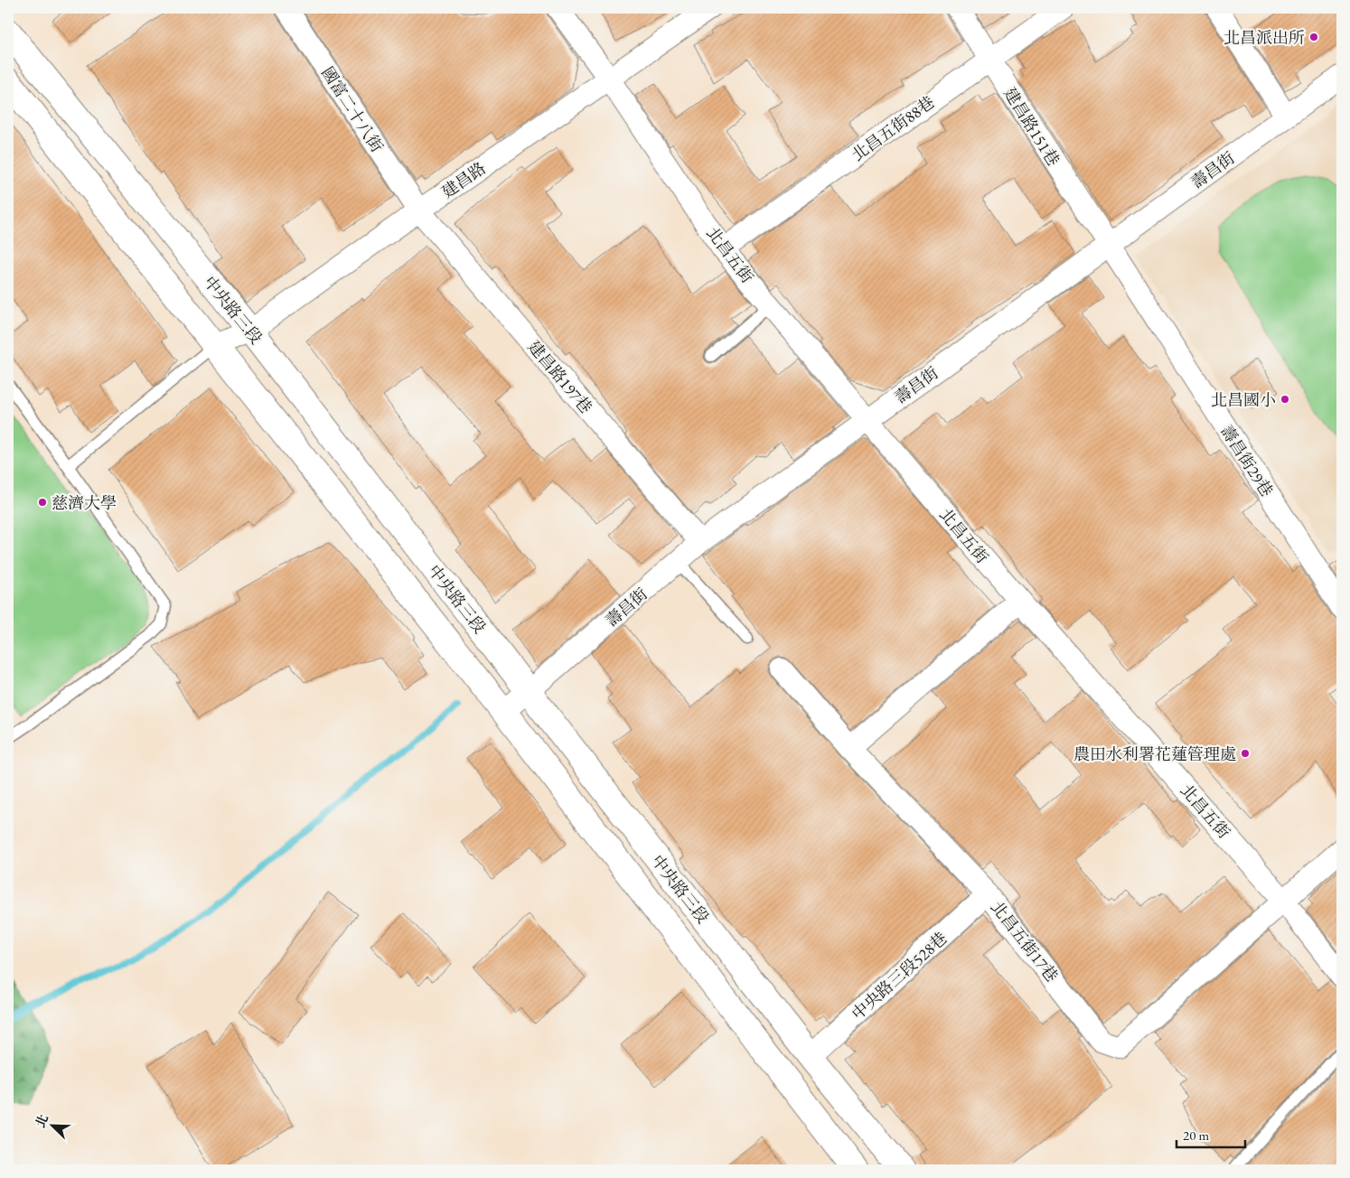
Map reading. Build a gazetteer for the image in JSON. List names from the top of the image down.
{
  "streets": {
    "street": [
      "國富二十八街",
      "建昌路151巷",
      "北昌五街88巷",
      "壽昌街",
      "建昌路",
      "北昌五街",
      "中央路三段",
      "建昌路197巷",
      "壽昌街29巷",
      "北昌五街17巷",
      "中央路三段528巷"
    ]
  },
  "crossings": [
    ["國富二十八街", "建昌路"],
    ["國富二十八街", "建昌路197巷"],
    ["建昌路151巷", "北昌五街88巷"],
    ["建昌路151巷", "壽昌街"],
    ["建昌路151巷", "壽昌街29巷"],
    ["北昌五街88巷", "北昌五街"],
    ["壽昌街", "北昌五街"],
    ["壽昌街", "中央路三段"],
    ["壽昌街", "建昌路197巷"],
    ["壽昌街", "壽昌街29巷"],
    ["建昌路", "北昌五街"],
    ["建昌路", "中央路三段"],
    ["建昌路", "建昌路197巷"],
    ["北昌五街", "北昌五街17巷"],
    ["中央路三段", "中央路三段528巷"],
    ["北昌五街17巷", "中央路三段528巷"]
  ],
  "places": [
    "北昌派出所",
    "北昌國小",
    "慈濟大學",
    "農田水利署花蓮管理處"
  ],
  "scale_bar": "20 m",
  "north": "top left"
}
